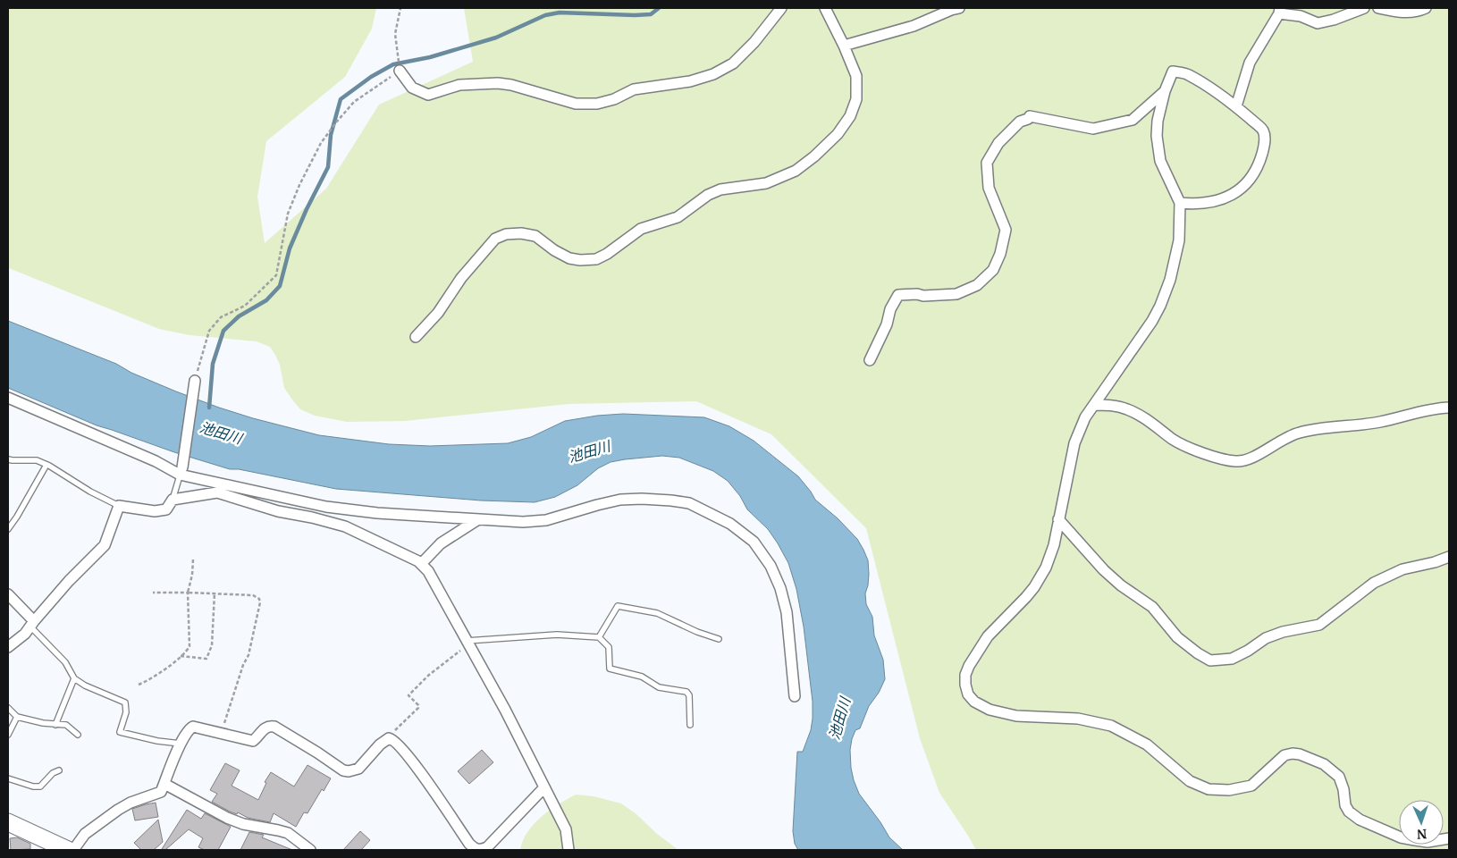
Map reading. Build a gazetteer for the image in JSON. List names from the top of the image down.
{
  "water": ["池田川"],
  "north": "bottom"
}
